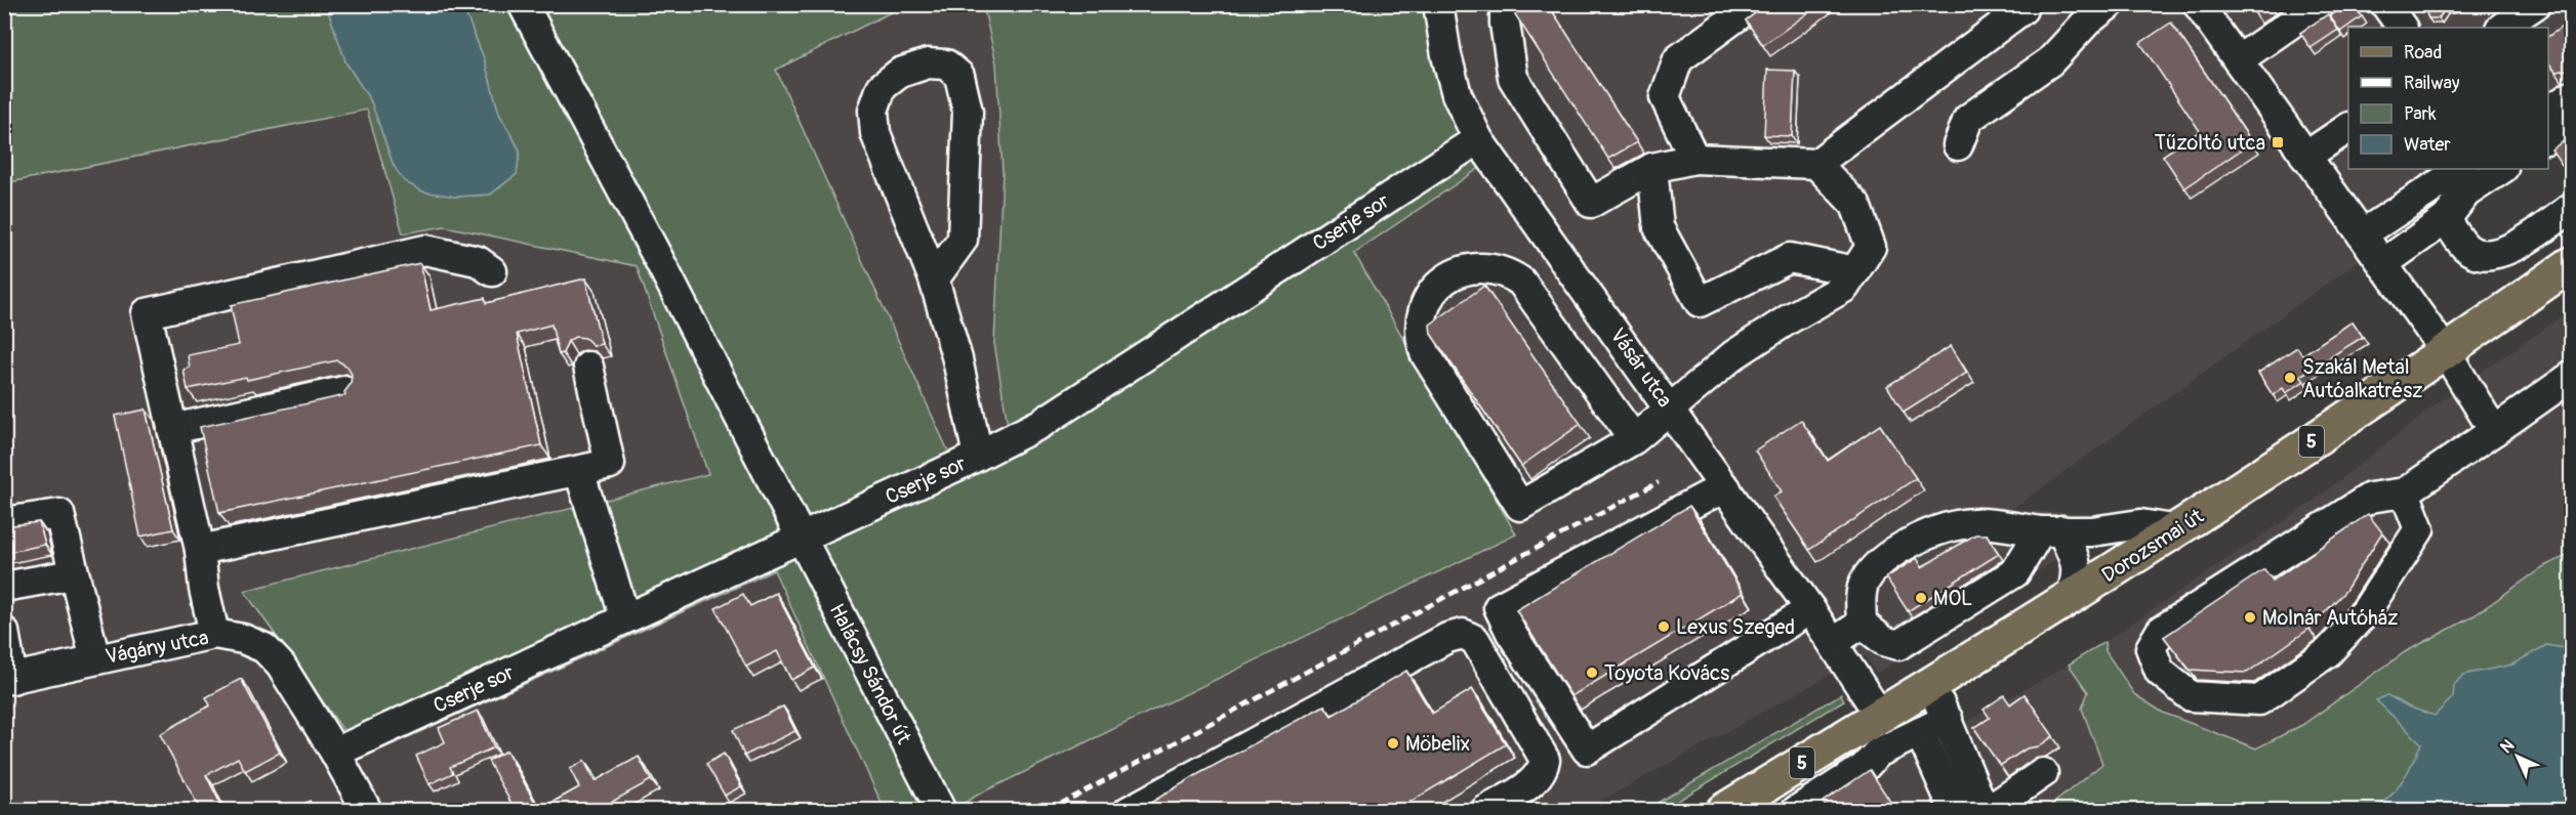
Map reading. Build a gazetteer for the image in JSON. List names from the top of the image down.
{
  "streets": {
    "main road": ["5", "Dorozsmai út"],
    "street": [
      "Cserje sor",
      "Vásár utca",
      "Vágány utca",
      "Halácsy Sándor út"
    ]
  },
  "crossings": [
    ["Cserje sor", "Vásár utca"],
    ["Cserje sor", "Vágány utca"],
    ["Cserje sor", "Halácsy Sándor út"],
    ["Vásár utca", "Dorozsmai út"]
  ],
  "places": {
    "transit": ["Tűzoltó utca"],
    "other": [
      "Szakál Metal Autóalkatrész",
      "MOL",
      "Molnár Autóház",
      "Lexus Szeged",
      "Toyota Kovács",
      "Möbelix"
    ]
  },
  "legend": [
    "Road",
    "Railway",
    "Park",
    "Water"
  ],
  "north": "top left"
}
